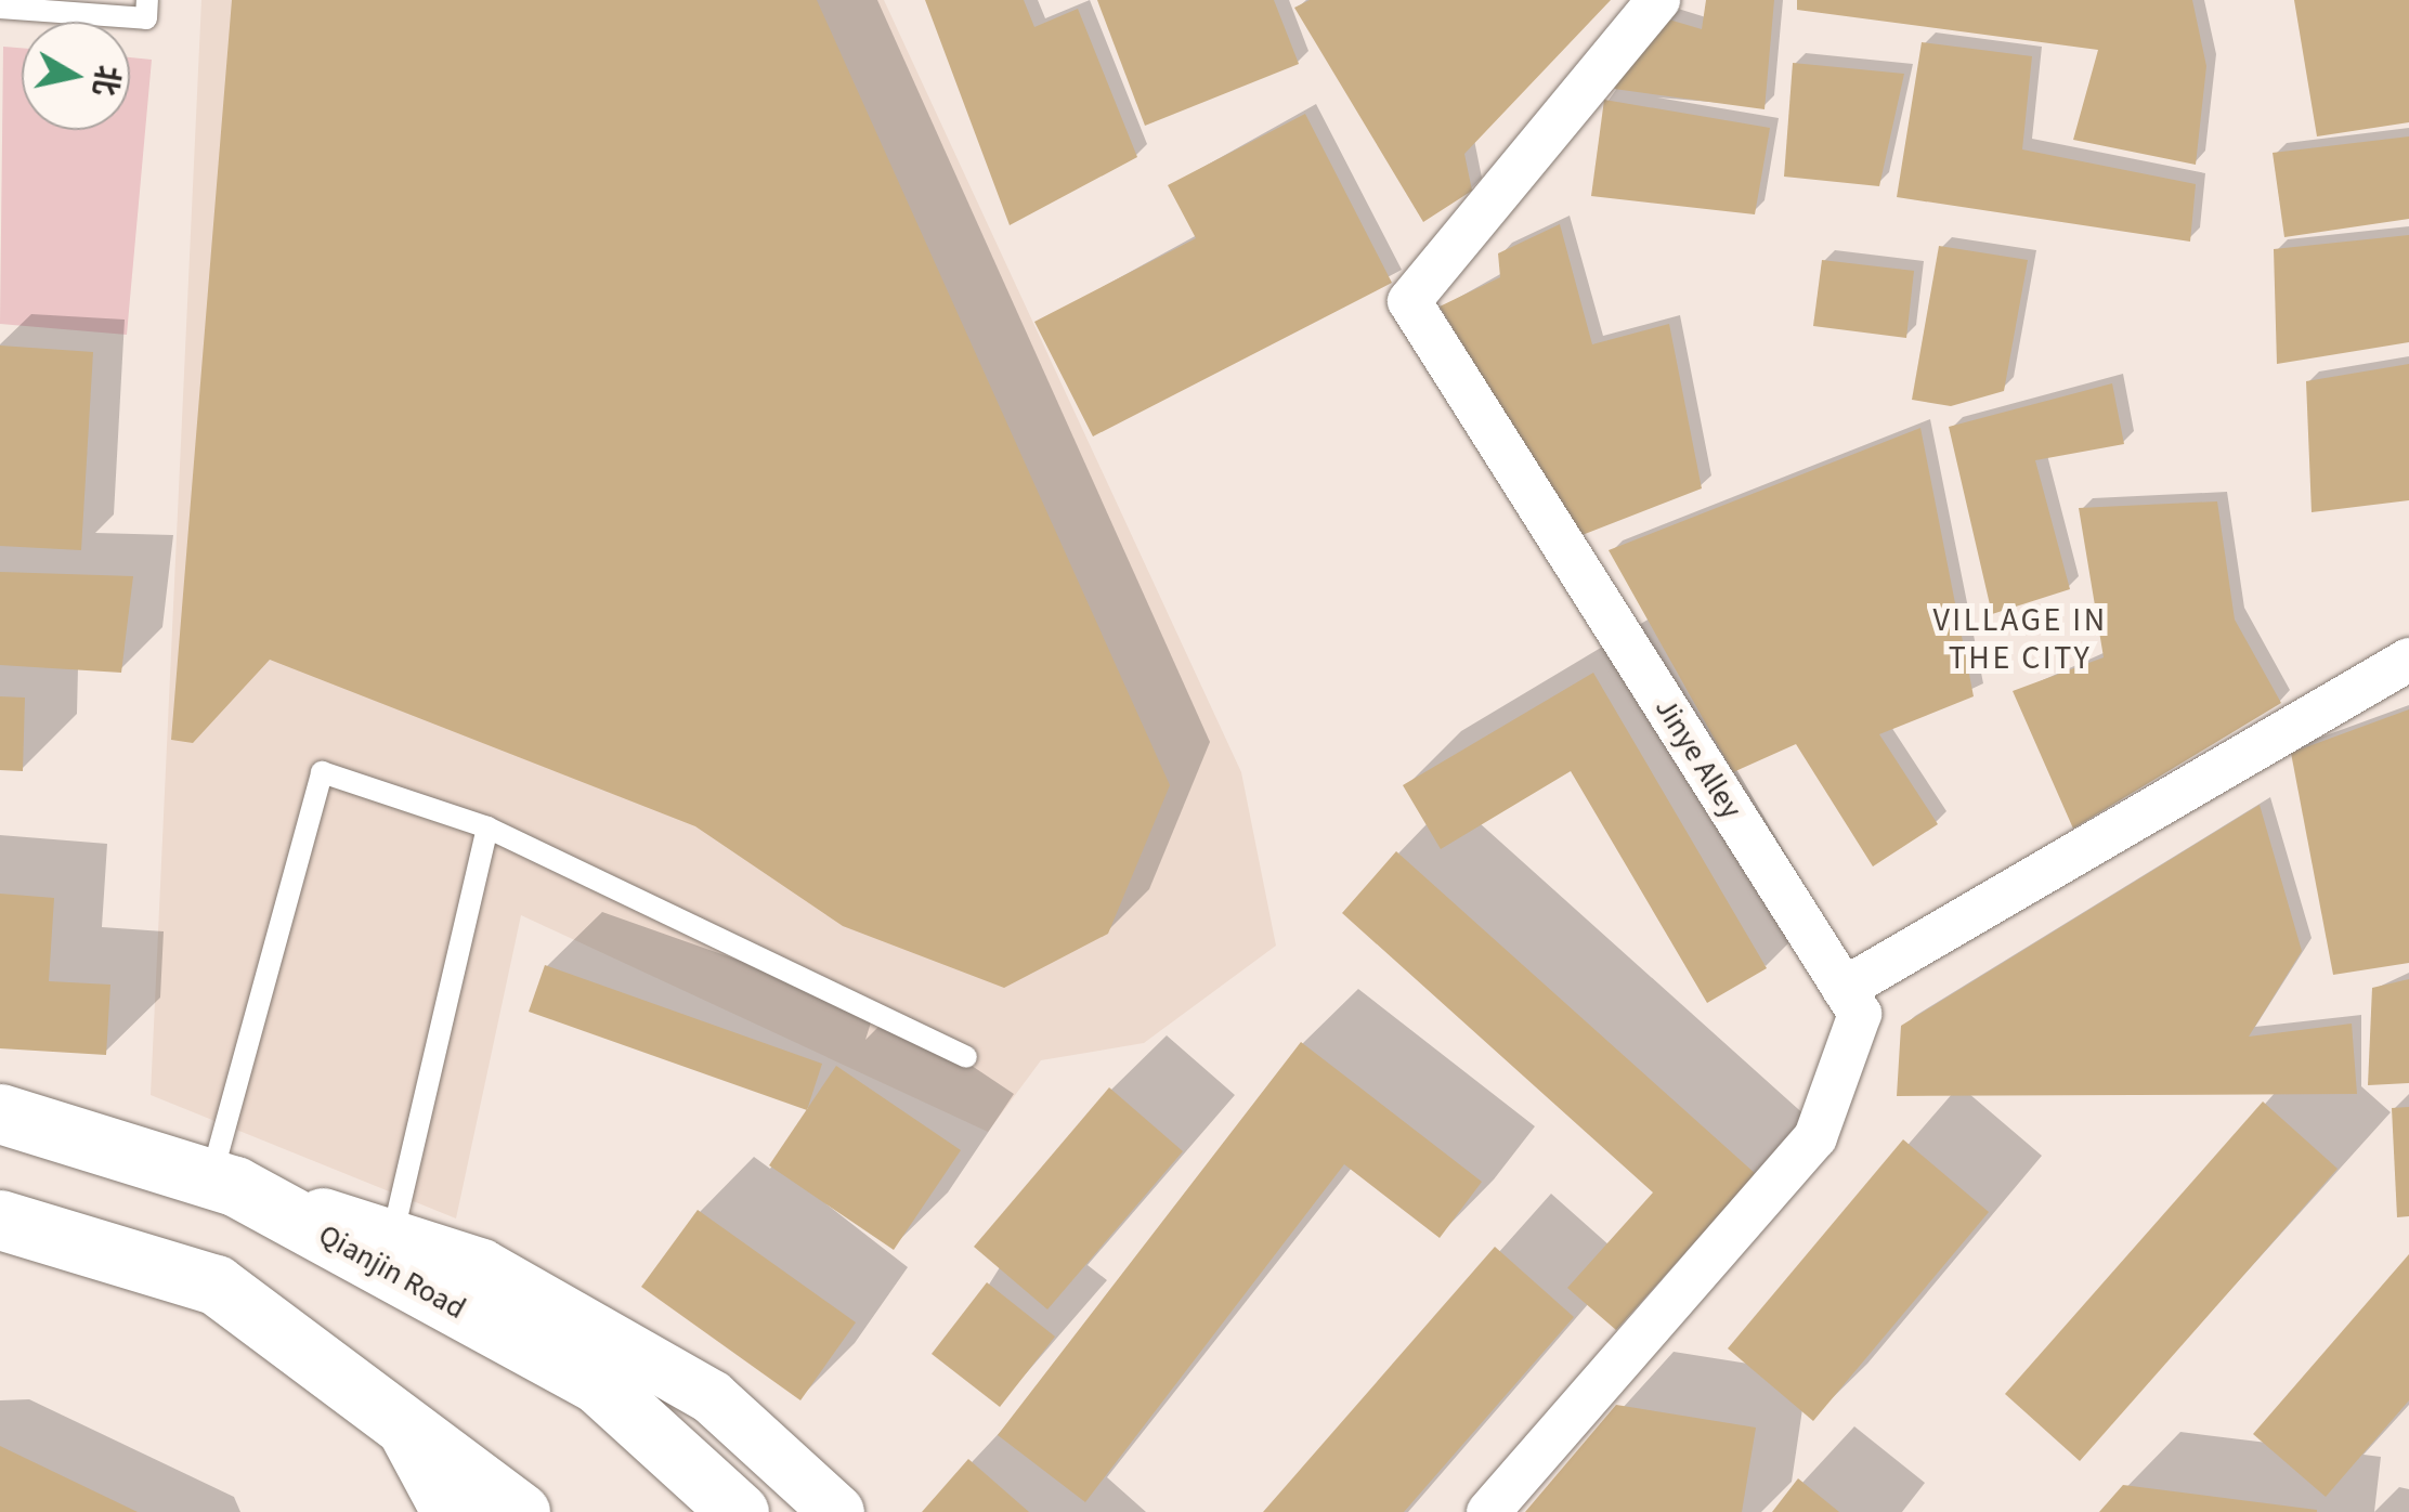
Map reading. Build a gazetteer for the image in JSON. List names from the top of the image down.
{
  "streets": {
    "main road": ["Qianjin Road"],
    "street": ["Jinye Alley"]
  },
  "districts": ["VILLAGE IN THE CITY"],
  "north": "right"
}
